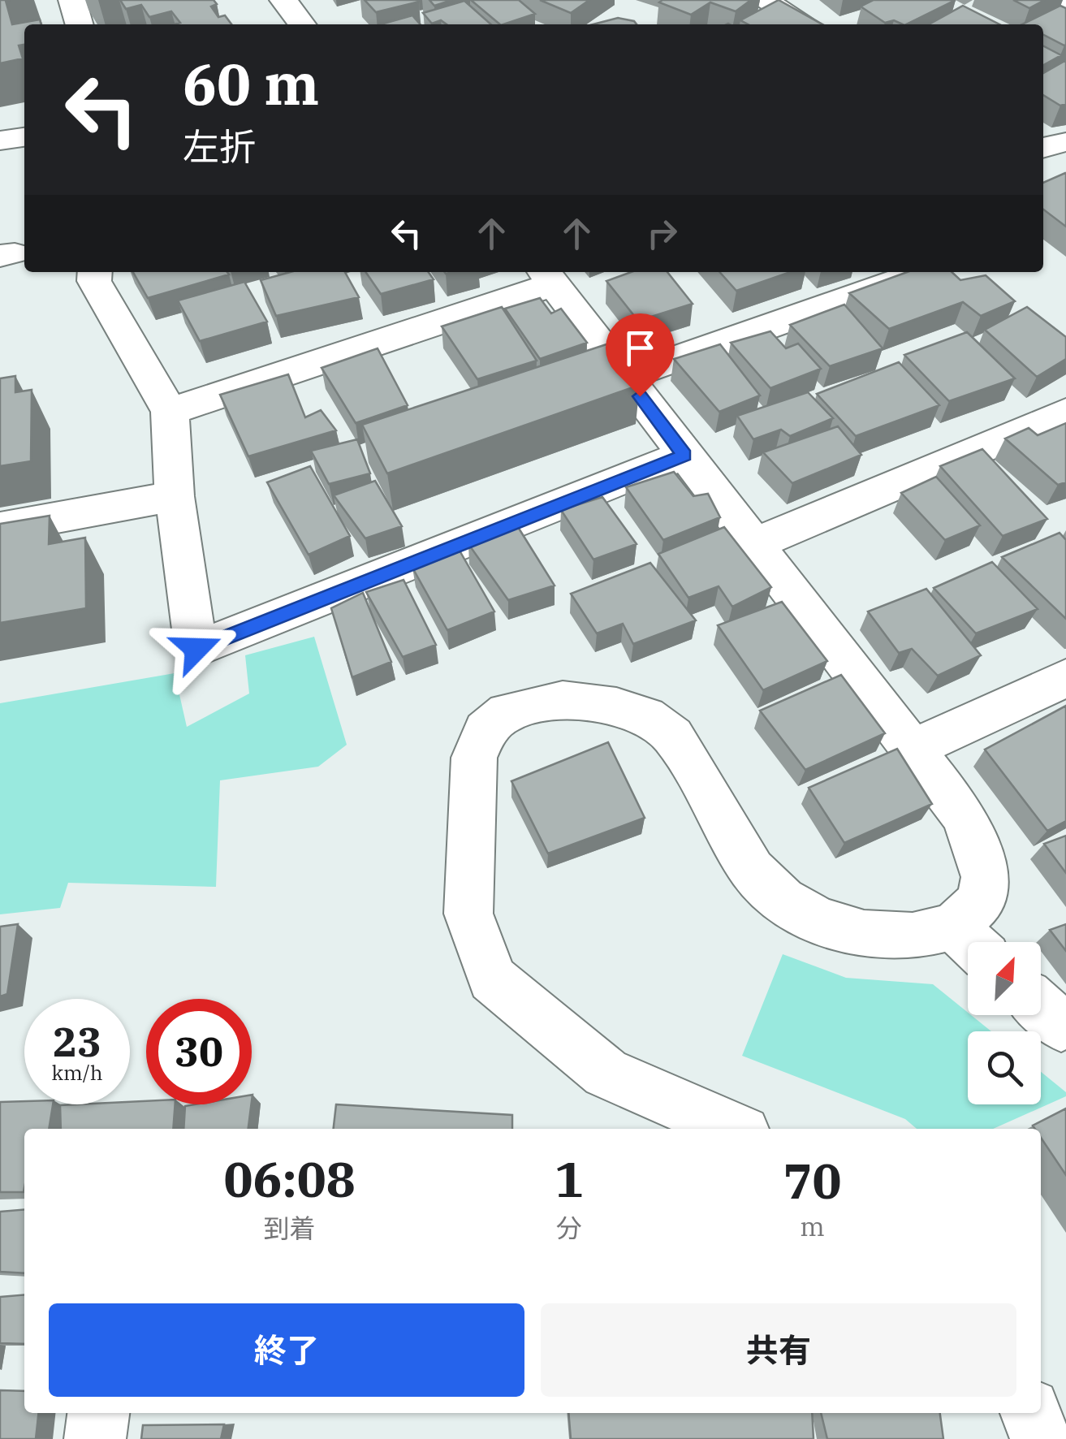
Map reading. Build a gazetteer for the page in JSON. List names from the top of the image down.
{
  "north": "top right",
  "page": {
    "turn": ["60 m", "左折"],
    "speed": "23 km/h",
    "limit": "30",
    "eta": [
      "06:08",
      "到着",
      "1",
      "分",
      "70",
      "m"
    ],
    "buttons": ["終了", "共有"]
  }
}
